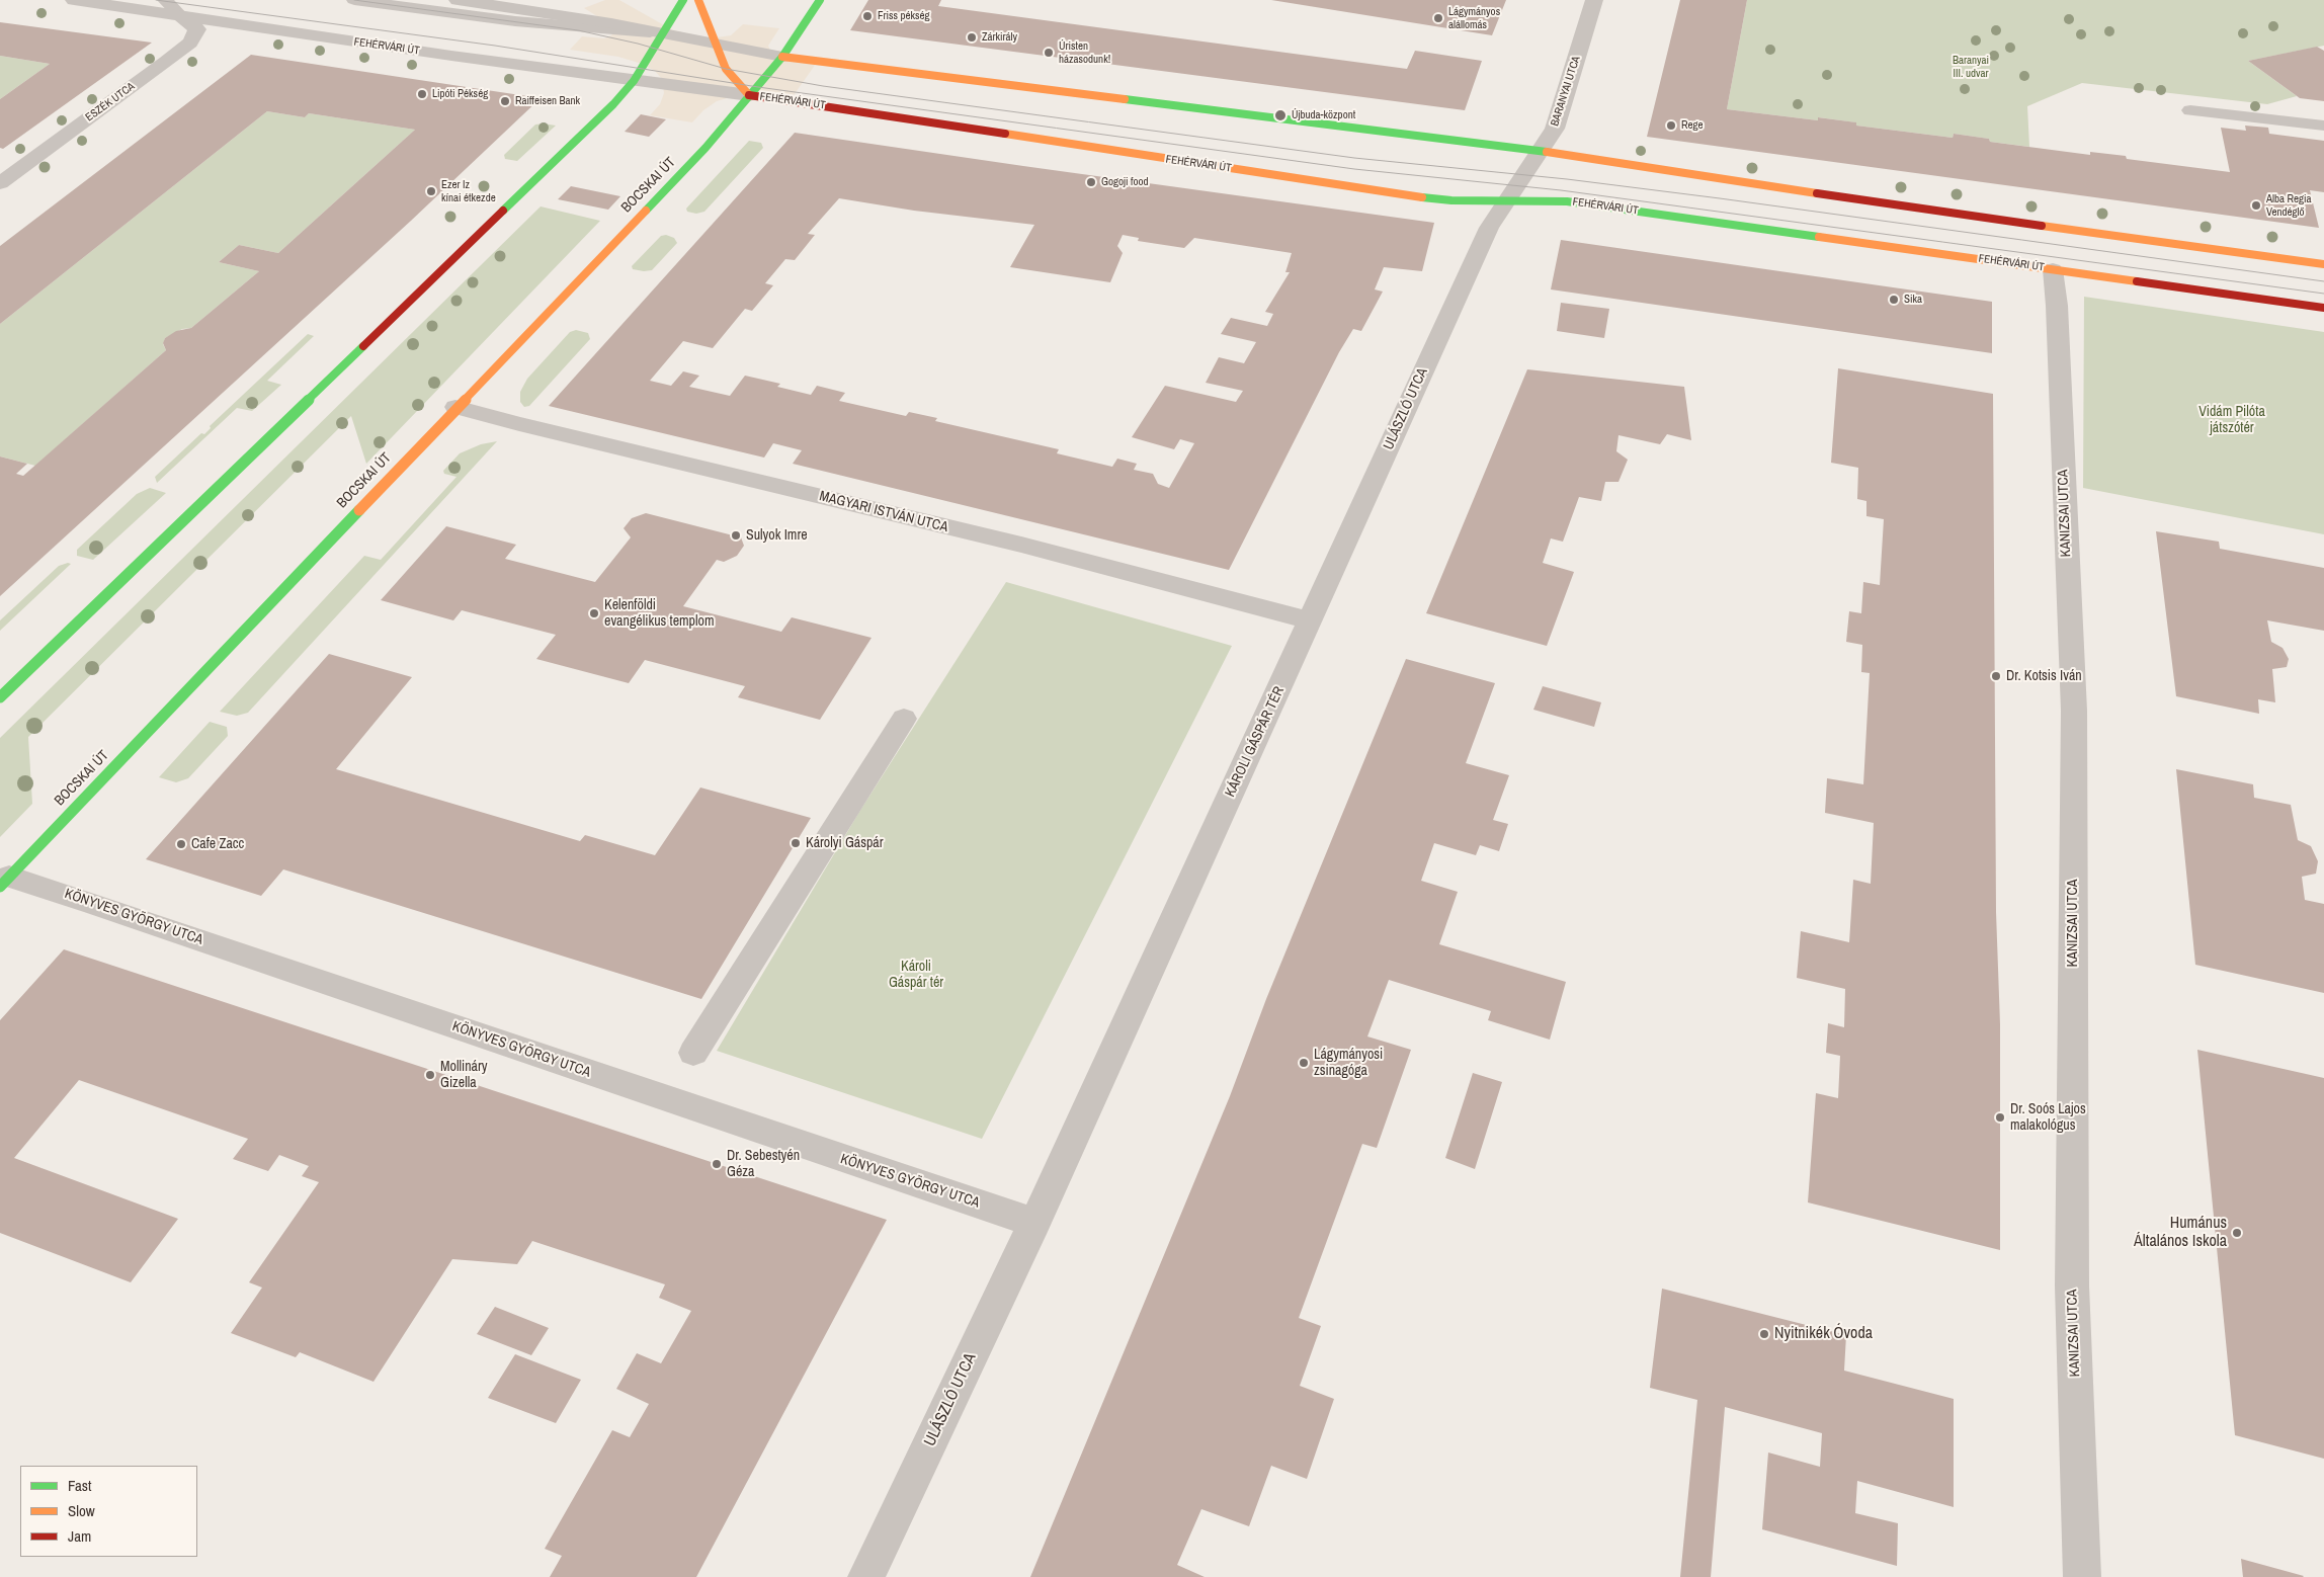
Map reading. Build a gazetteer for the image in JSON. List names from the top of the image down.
{
  "streets": {
    "street": [
      "FEHÉRVÁRI ÚT",
      "BARANYAI UTCA",
      "ESZÉK UTCA",
      "BOCSKAI ÚT",
      "ULÁSZLÓ UTCA",
      "MAGYARI ISTVÁN UTCA",
      "KANIZSAI UTCA",
      "KÁROLI GÁSPÁR TÉR",
      "KÖNYVES GYÖRGY UTCA"
    ]
  },
  "crossings": [
    ["FEHÉRVÁRI ÚT", "BARANYAI UTCA"],
    ["FEHÉRVÁRI ÚT", "ESZÉK UTCA"],
    ["FEHÉRVÁRI ÚT", "BOCSKAI ÚT"],
    ["FEHÉRVÁRI ÚT", "ULÁSZLÓ UTCA"],
    ["FEHÉRVÁRI ÚT", "KANIZSAI UTCA"],
    ["BARANYAI UTCA", "ULÁSZLÓ UTCA"],
    ["BOCSKAI ÚT", "MAGYARI ISTVÁN UTCA"],
    ["BOCSKAI ÚT", "KÖNYVES GYÖRGY UTCA"],
    ["ULÁSZLÓ UTCA", "MAGYARI ISTVÁN UTCA"],
    ["ULÁSZLÓ UTCA", "KÁROLI GÁSPÁR TÉR"],
    ["ULÁSZLÓ UTCA", "KÖNYVES GYÖRGY UTCA"],
    ["MAGYARI ISTVÁN UTCA", "KÁROLI GÁSPÁR TÉR"],
    ["KÁROLI GÁSPÁR TÉR", "KÖNYVES GYÖRGY UTCA"]
  ],
  "parks": ["Baranyai III. udvar", "Vidám Pilóta játszótér", "Károli Gáspár tér"],
  "places": [
    "Friss pékség",
    "Lágymányos alállomás",
    "Zárkirály",
    "Úristen házasodunk!",
    "Lipóti Pékség",
    "Raiffeisen Bank",
    "Újbuda-központ",
    "Rege",
    "Gogoji food",
    "Ezer Iz kínai étkezde",
    "Alba Regia Vendéglő",
    "Sika",
    "Sulyok Imre",
    "Kelenföldi evangélikus templom",
    "Dr. Kotsis Iván",
    "Károlyi Gáspár",
    "Cafe Zacc",
    "Lágymányosi zsinagóga",
    "Mollináry Gizella",
    "Dr. Soós Lajos malakológus",
    "Dr. Sebestyén Géza",
    "Humánus Általános Iskola",
    "Nyitnikék Óvoda"
  ],
  "legend": ["Fast", "Slow", "Jam"]
}
